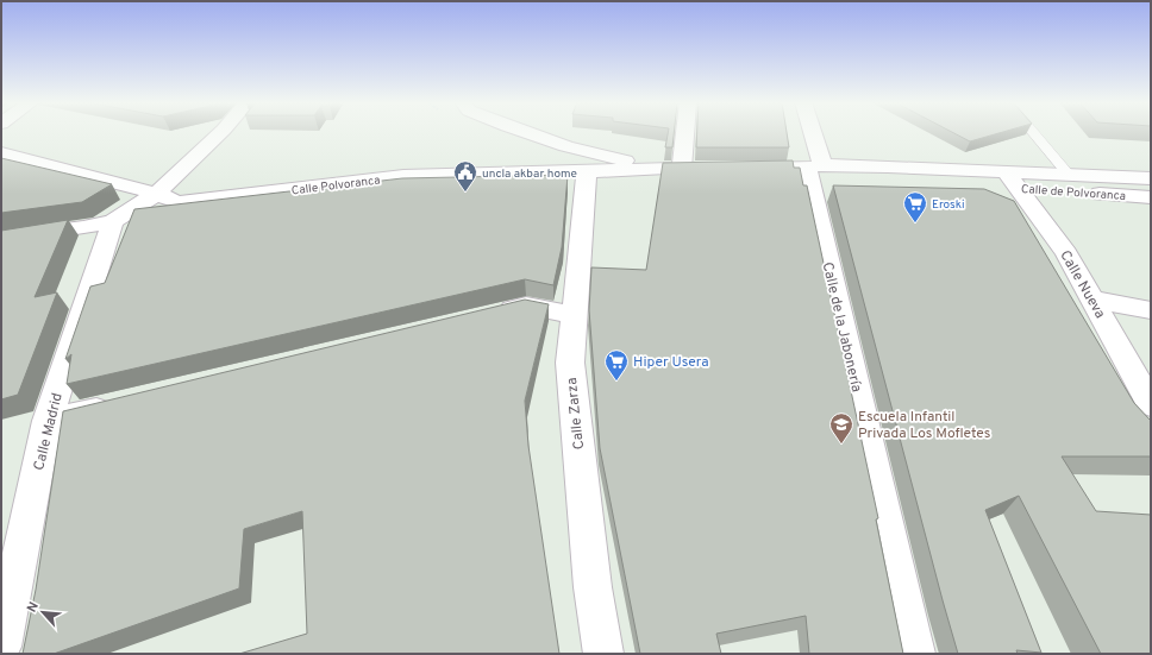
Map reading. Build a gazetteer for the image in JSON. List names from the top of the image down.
{
  "streets": {
    "street": [
      "Calle Polvoranca",
      "Calle de Polvoranca",
      "Calle Nueva",
      "Calle de la Jabonería",
      "Calle Zarza",
      "Calle Madrid"
    ]
  },
  "crossings": [
    ["Calle Polvoranca", "Calle Zarza"],
    ["Calle de Polvoranca", "Calle Nueva"],
    ["Calle de Polvoranca", "Calle de la Jabonería"]
  ],
  "places": {
    "public building": ["uncla akbar home"],
    "supermarket": ["Eroski", "Hiper Usera"],
    "school or university": ["Escuela Infantil Privada Los Mofletes"]
  },
  "north": "top left"
}
